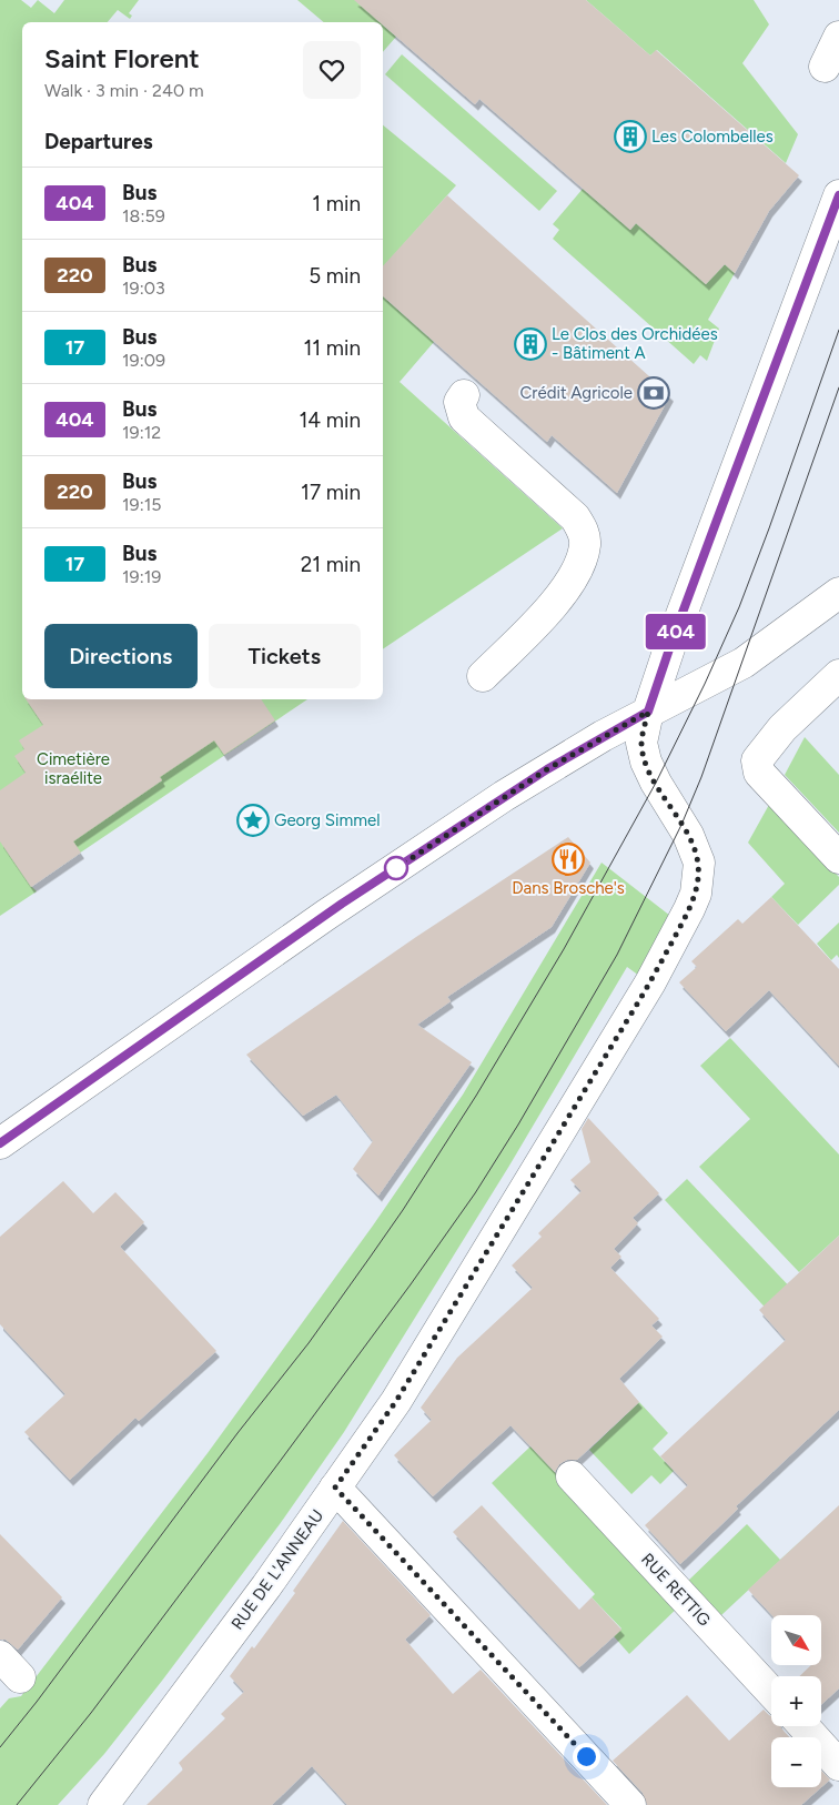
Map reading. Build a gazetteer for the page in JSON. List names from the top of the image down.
{
  "streets": {
    "street": ["RUE DE L'ANNEAU", "RUE RETTIG"]
  },
  "parks": ["Cimetière israélite"],
  "places": {
    "building": ["Les Colombelles", "Le Clos des Orchidées - Bâtiment A"],
    "bank": ["Crédit Agricole"],
    "place": ["Georg Simmel"],
    "restaurant": ["Dans Brosche's"]
  },
  "lines": ["bus line 404"],
  "north": "bottom right",
  "page": {
    "on_map": "404",
    "heading": [
      ["Saint Florent", "Walk · 3 min · 240 m"],
      "Departures"
    ],
    "list": [
      {
        "mark": "404",
        "name": "Bus",
        "note": "18:59",
        "value": "1 min"
      },
      {
        "mark": "220",
        "name": "Bus",
        "note": "19:03",
        "value": "5 min"
      },
      {
        "mark": "17",
        "name": "Bus",
        "note": "19:09",
        "value": "11 min"
      },
      {
        "mark": "404",
        "name": "Bus",
        "note": "19:12",
        "value": "14 min"
      },
      {
        "mark": "220",
        "name": "Bus",
        "note": "19:15",
        "value": "17 min"
      },
      {
        "mark": "17",
        "name": "Bus",
        "note": "19:19",
        "value": "21 min"
      }
    ],
    "buttons": ["Directions", "Tickets"],
    "map_buttons": ["+", "−"]
  }
}
